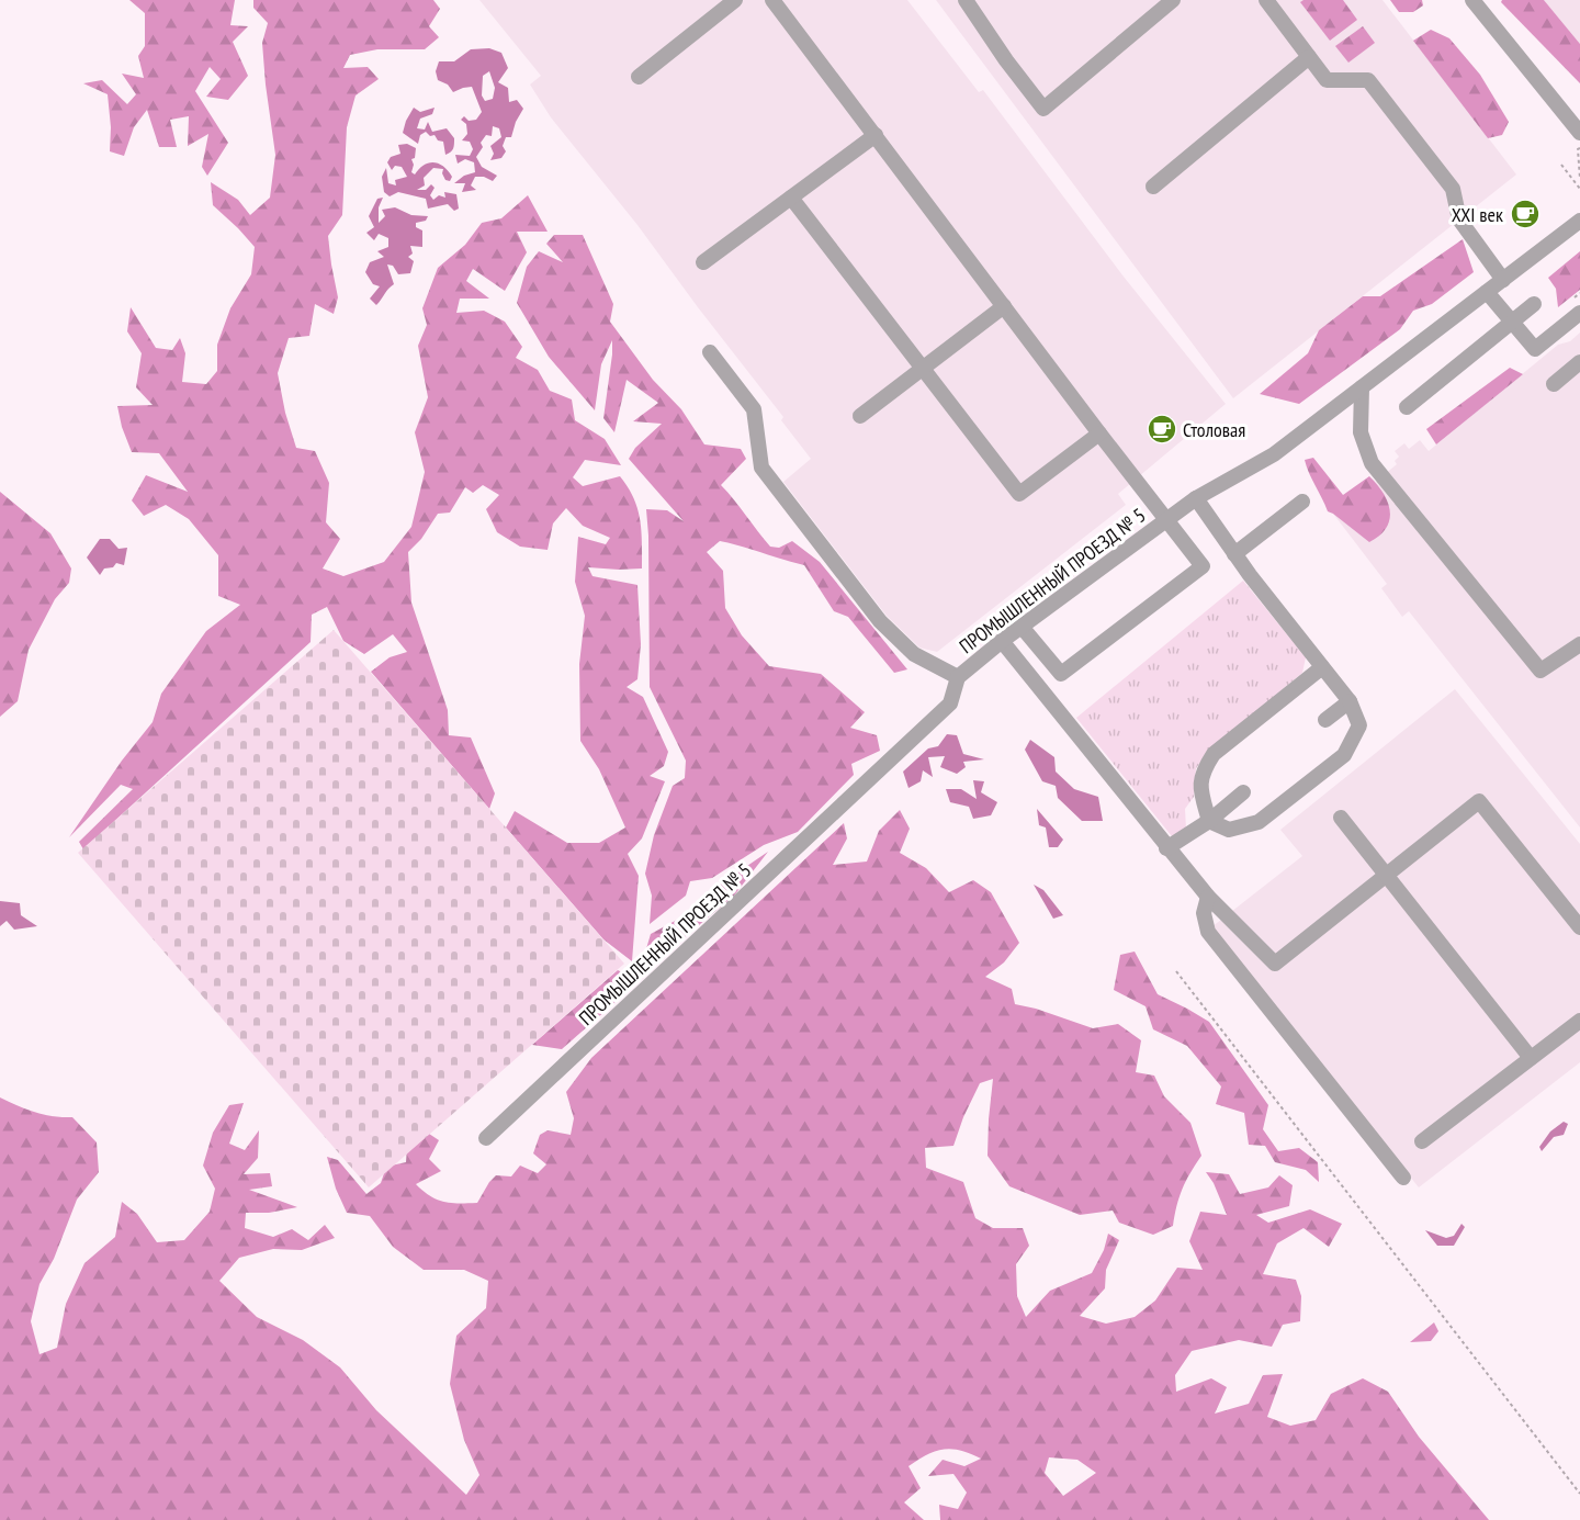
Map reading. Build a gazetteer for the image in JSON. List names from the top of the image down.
{
  "streets": {
    "street": ["ПРОМЫШЛЕННЫЙ ПРОЕЗД № 5"]
  },
  "places": {
    "cafe": ["XXI век", "Столовая"]
  }
}
